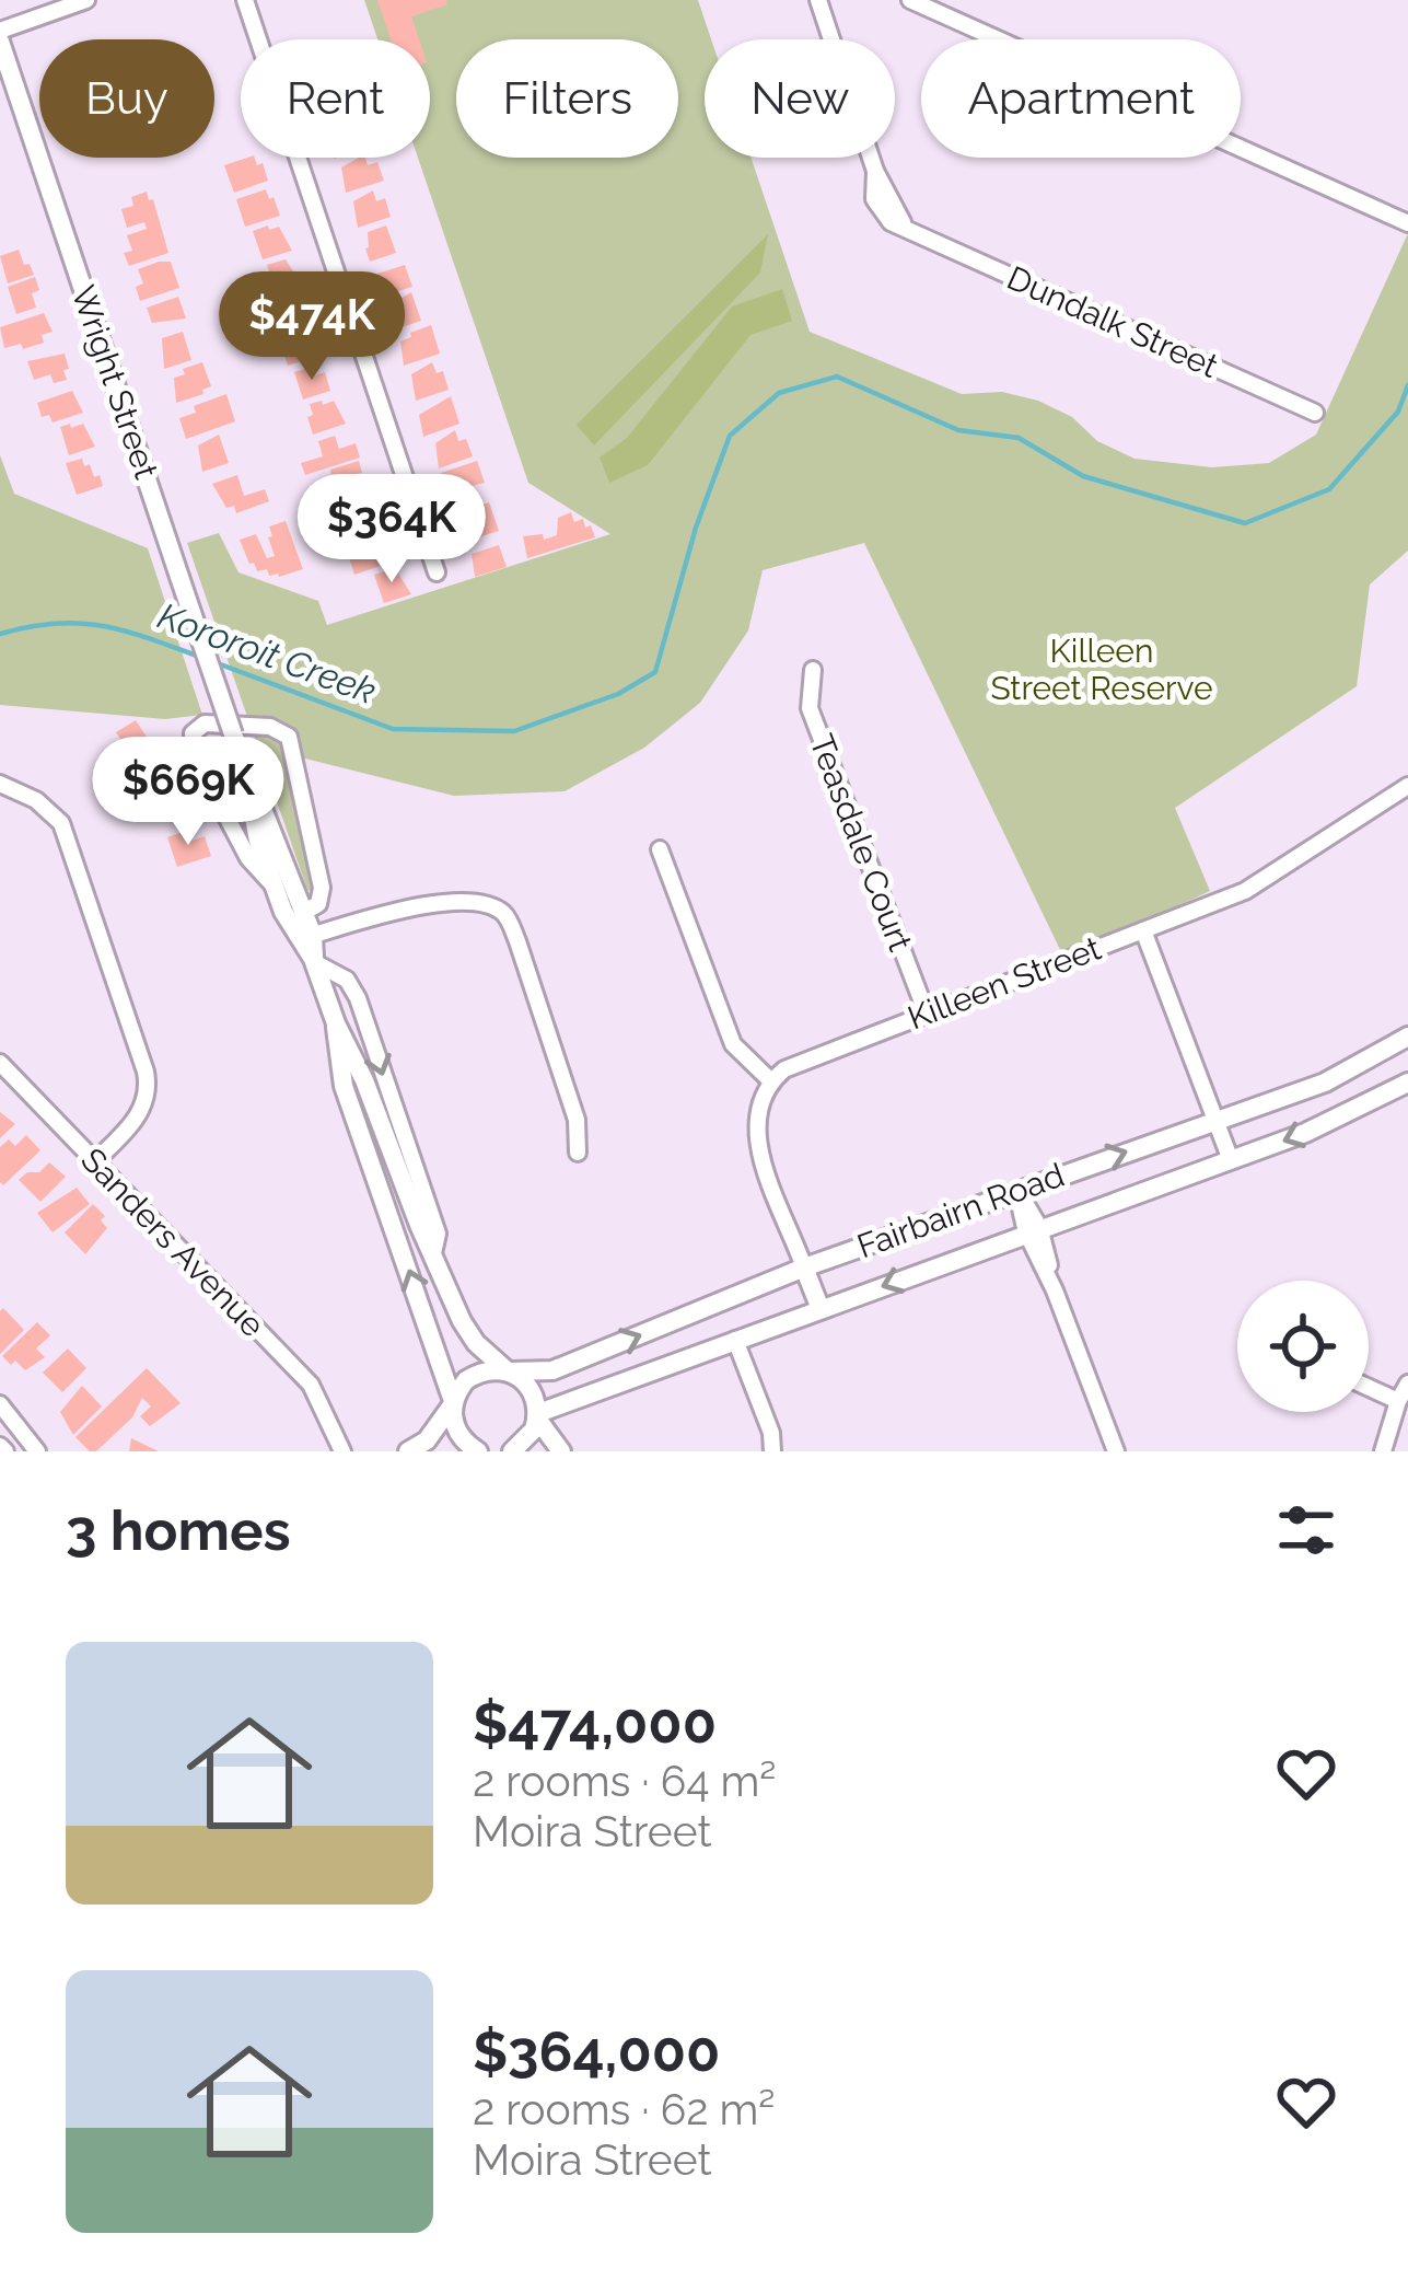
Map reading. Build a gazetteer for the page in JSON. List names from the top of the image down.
{
  "streets": {
    "street": [
      "Dundalk Street",
      "Wright Street",
      "Teasdale Court",
      "Killeen Street",
      "Fairbairn Road",
      "Sanders Avenue"
    ]
  },
  "crossings": [
    ["Wright Street", "Fairbairn Road"],
    ["Teasdale Court", "Killeen Street"]
  ],
  "water": ["Kororoit Creek"],
  "parks": ["Killeen Street Reserve"],
  "page": {
    "chip": [
      "Buy",
      "Rent",
      "Filters",
      "New",
      "Apartment"
    ],
    "price": ["$474K", "$364K", "$669K"],
    "heading": "3 homes",
    "list": [
      {
        "name": "$474,000",
        "note": "2 rooms · 64 m² · Moira Street"
      },
      {
        "name": "$364,000",
        "note": "2 rooms · 62 m² · Moira Street"
      }
    ]
  }
}
